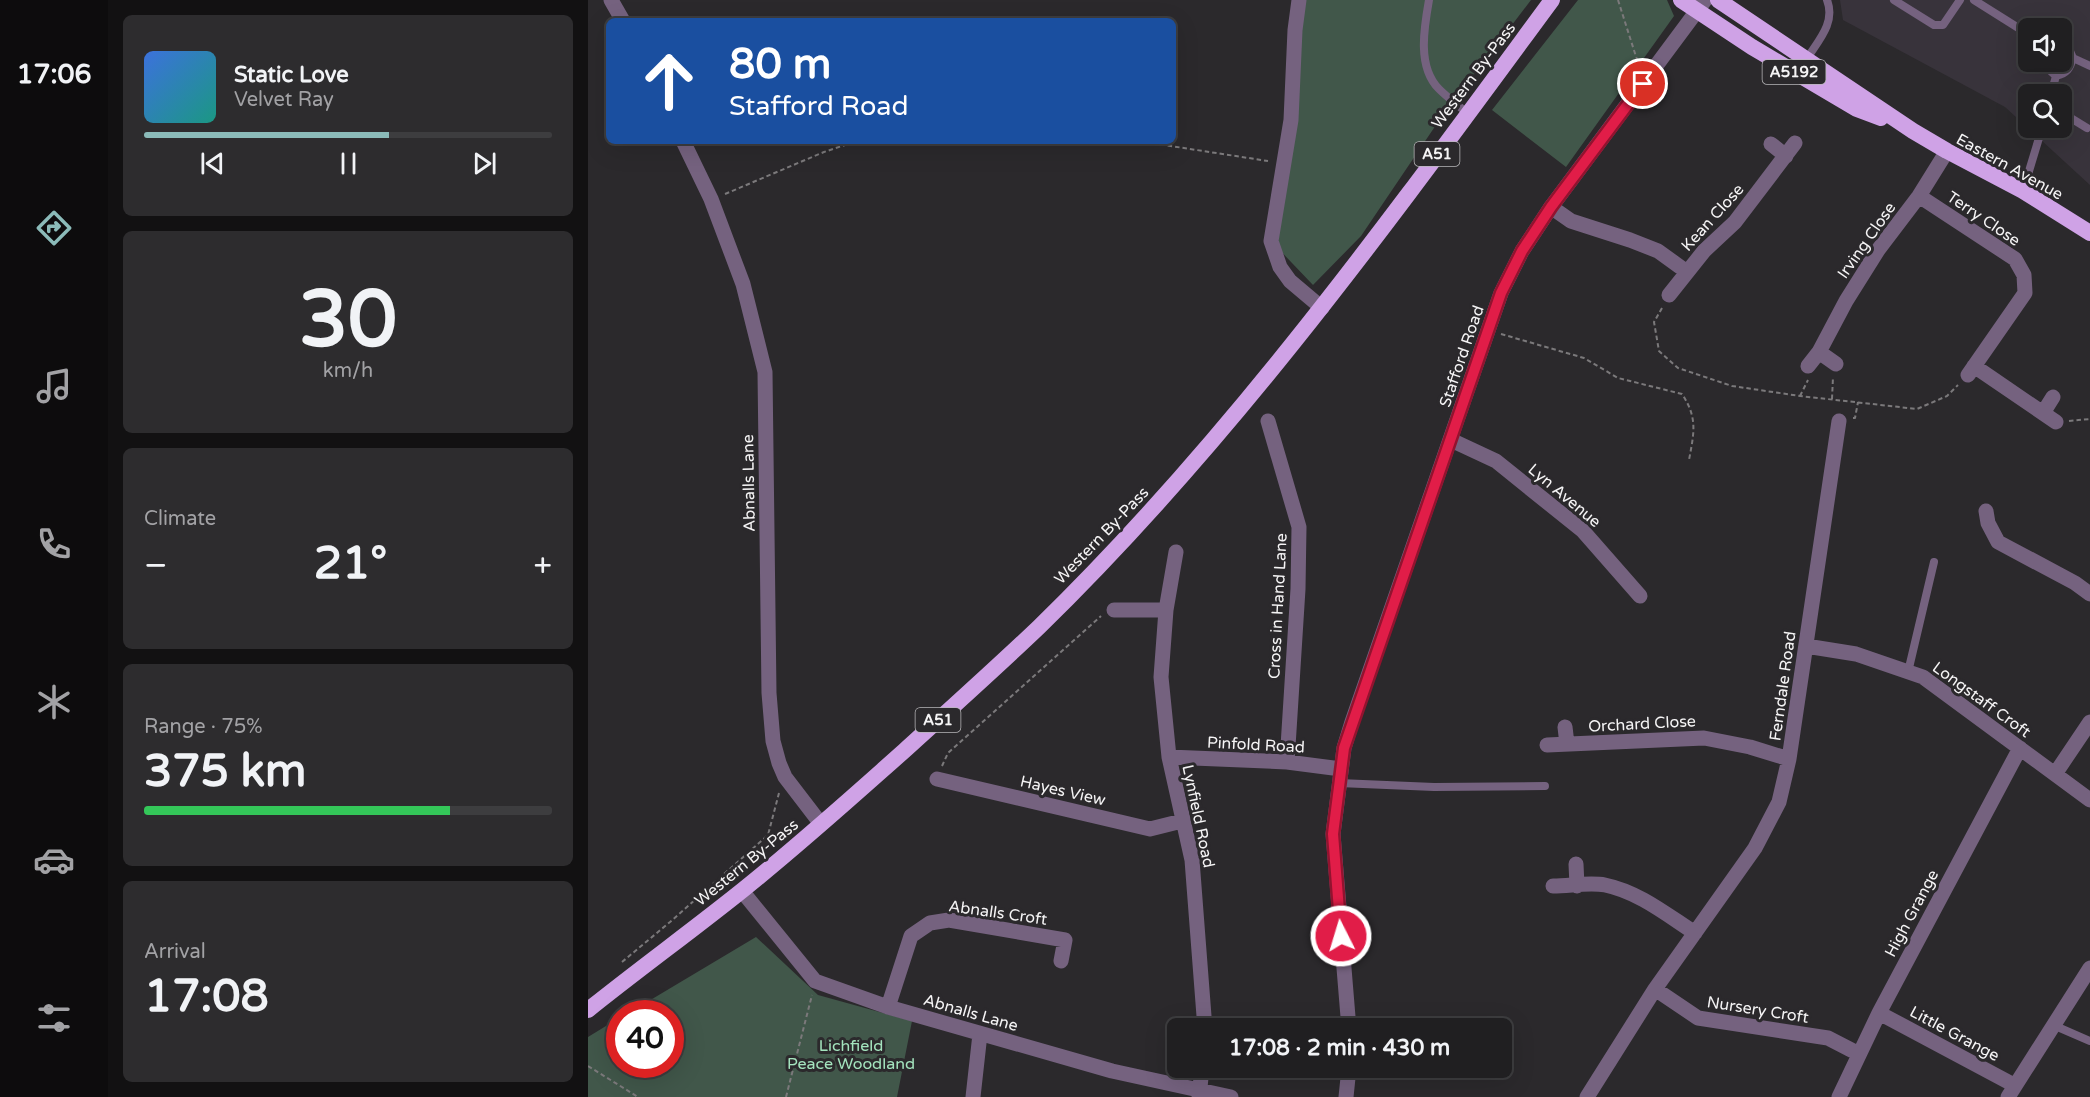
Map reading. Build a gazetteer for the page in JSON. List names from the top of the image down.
{
  "streets": {
    "highway": [
      "A5192",
      "Western By-Pass",
      "A51",
      "Eastern Avenue"
    ],
    "street": [
      "Kean Close",
      "Terry Close",
      "Irving Close",
      "Stafford Road",
      "Abnalls Lane",
      "Lyn Avenue",
      "Cross in Hand Lane",
      "Ferndale Road",
      "Longstaff Croft",
      "Orchard Close",
      "Pinfold Road",
      "Hayes View",
      "Lynfield Road",
      "Abnalls Croft",
      "High Grange",
      "Nursery Croft",
      "Little Grange"
    ]
  },
  "crossings": [
    ["Western By-Pass", "Abnalls Lane"],
    ["Eastern Avenue", "Irving Close"],
    ["Eastern Avenue", "Stafford Road"],
    ["Kean Close", "Stafford Road"],
    ["Terry Close", "Irving Close"],
    ["Stafford Road", "Lyn Avenue"],
    ["Stafford Road", "Pinfold Road"],
    ["Abnalls Lane", "Abnalls Croft"],
    ["Cross in Hand Lane", "Pinfold Road"],
    ["Ferndale Road", "Longstaff Croft"],
    ["Ferndale Road", "Orchard Close"],
    ["Ferndale Road", "Nursery Croft"],
    ["Longstaff Croft", "High Grange"],
    ["Pinfold Road", "Lynfield Road"],
    ["Hayes View", "Lynfield Road"],
    ["High Grange", "Nursery Croft"],
    ["High Grange", "Little Grange"]
  ],
  "parks": ["Lichfield Peace Woodland"],
  "page": {
    "tabs": "17:06",
    "turn": ["80 m", "Stafford Road"],
    "song": ["Static Love", "Velvet Ray"],
    "tile": [
      ["30", "km/h"],
      "Climate",
      ["Range · 75%", "375 km"],
      ["Arrival", "17:08"]
    ],
    "heat": ["−", "21°", "+"],
    "limit": "40",
    "trip": "17:08 · 2 min · 430 m"
  }
}
